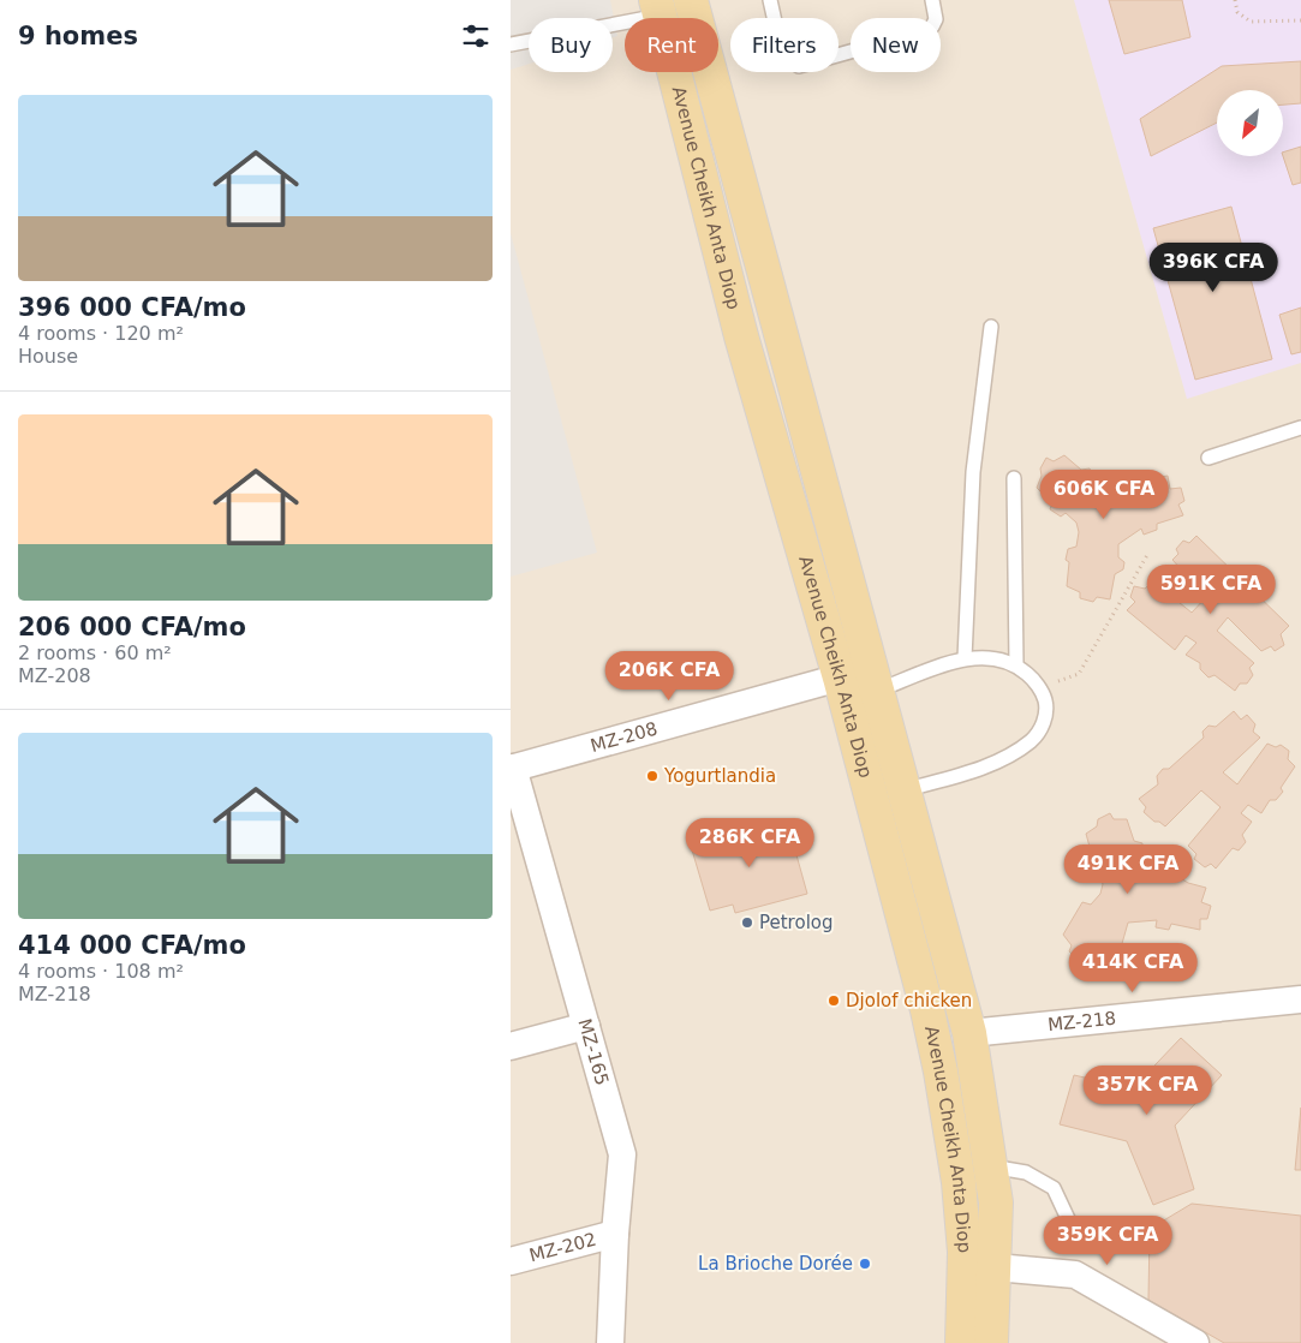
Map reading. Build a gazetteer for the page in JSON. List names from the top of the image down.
{
  "streets": {
    "main road": ["Avenue Cheikh Anta Diop"],
    "street": [
      "MZ-208",
      "MZ-218",
      "MZ-165",
      "MZ-202"
    ]
  },
  "crossings": [
    ["Avenue Cheikh Anta Diop", "MZ-208"],
    ["Avenue Cheikh Anta Diop", "MZ-218"],
    ["MZ-208", "MZ-165"],
    ["MZ-165", "MZ-202"]
  ],
  "places": [
    "Yogurtlandia",
    "Petrolog",
    "Djolof chicken",
    "La Brioche Dorée"
  ],
  "north": "bottom left",
  "page": {
    "heading": "9 homes",
    "chip": [
      "Buy",
      "Rent",
      "Filters",
      "New"
    ],
    "list": [
      {
        "name": "396 000 CFA/mo",
        "note": "4 rooms · 120 m² · House"
      },
      {
        "name": "206 000 CFA/mo",
        "note": "2 rooms · 60 m² · MZ-208"
      },
      {
        "name": "414 000 CFA/mo",
        "note": "4 rooms · 108 m² · MZ-218"
      }
    ],
    "price": [
      "396K CFA",
      "606K CFA",
      "591K CFA",
      "206K CFA",
      "286K CFA",
      "491K CFA",
      "414K CFA",
      "357K CFA",
      "359K CFA"
    ]
  }
}
